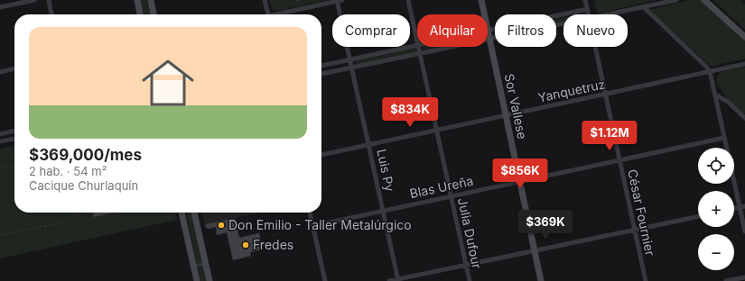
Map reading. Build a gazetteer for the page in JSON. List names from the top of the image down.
{
  "streets": {
    "street": [
      "Yanquetruz",
      "Sor Vallese",
      "Luis Py",
      "Blas Ureña",
      "César Fournier",
      "Julia Dufour"
    ]
  },
  "crossings": [
    ["Yanquetruz", "Sor Vallese"],
    ["Yanquetruz", "Luis Py"],
    ["Yanquetruz", "César Fournier"],
    ["Yanquetruz", "Julia Dufour"],
    ["Sor Vallese", "Blas Ureña"],
    ["Luis Py", "Blas Ureña"],
    ["Blas Ureña", "César Fournier"],
    ["Blas Ureña", "Julia Dufour"]
  ],
  "places": ["Don Emilio - Taller Metalúrgico", "Fredes"],
  "page": {
    "chip": [
      "Comprar",
      "Alquilar",
      "Filtros",
      "Nuevo"
    ],
    "list": [
      {
        "name": "$369,000/mes",
        "note": "2 hab. · 54 m² · Cacique Churlaquín"
      }
    ],
    "price": [
      "$834K",
      "$1.12M",
      "$856K",
      "$369K"
    ],
    "map_buttons": ["+", "−"]
  }
}
